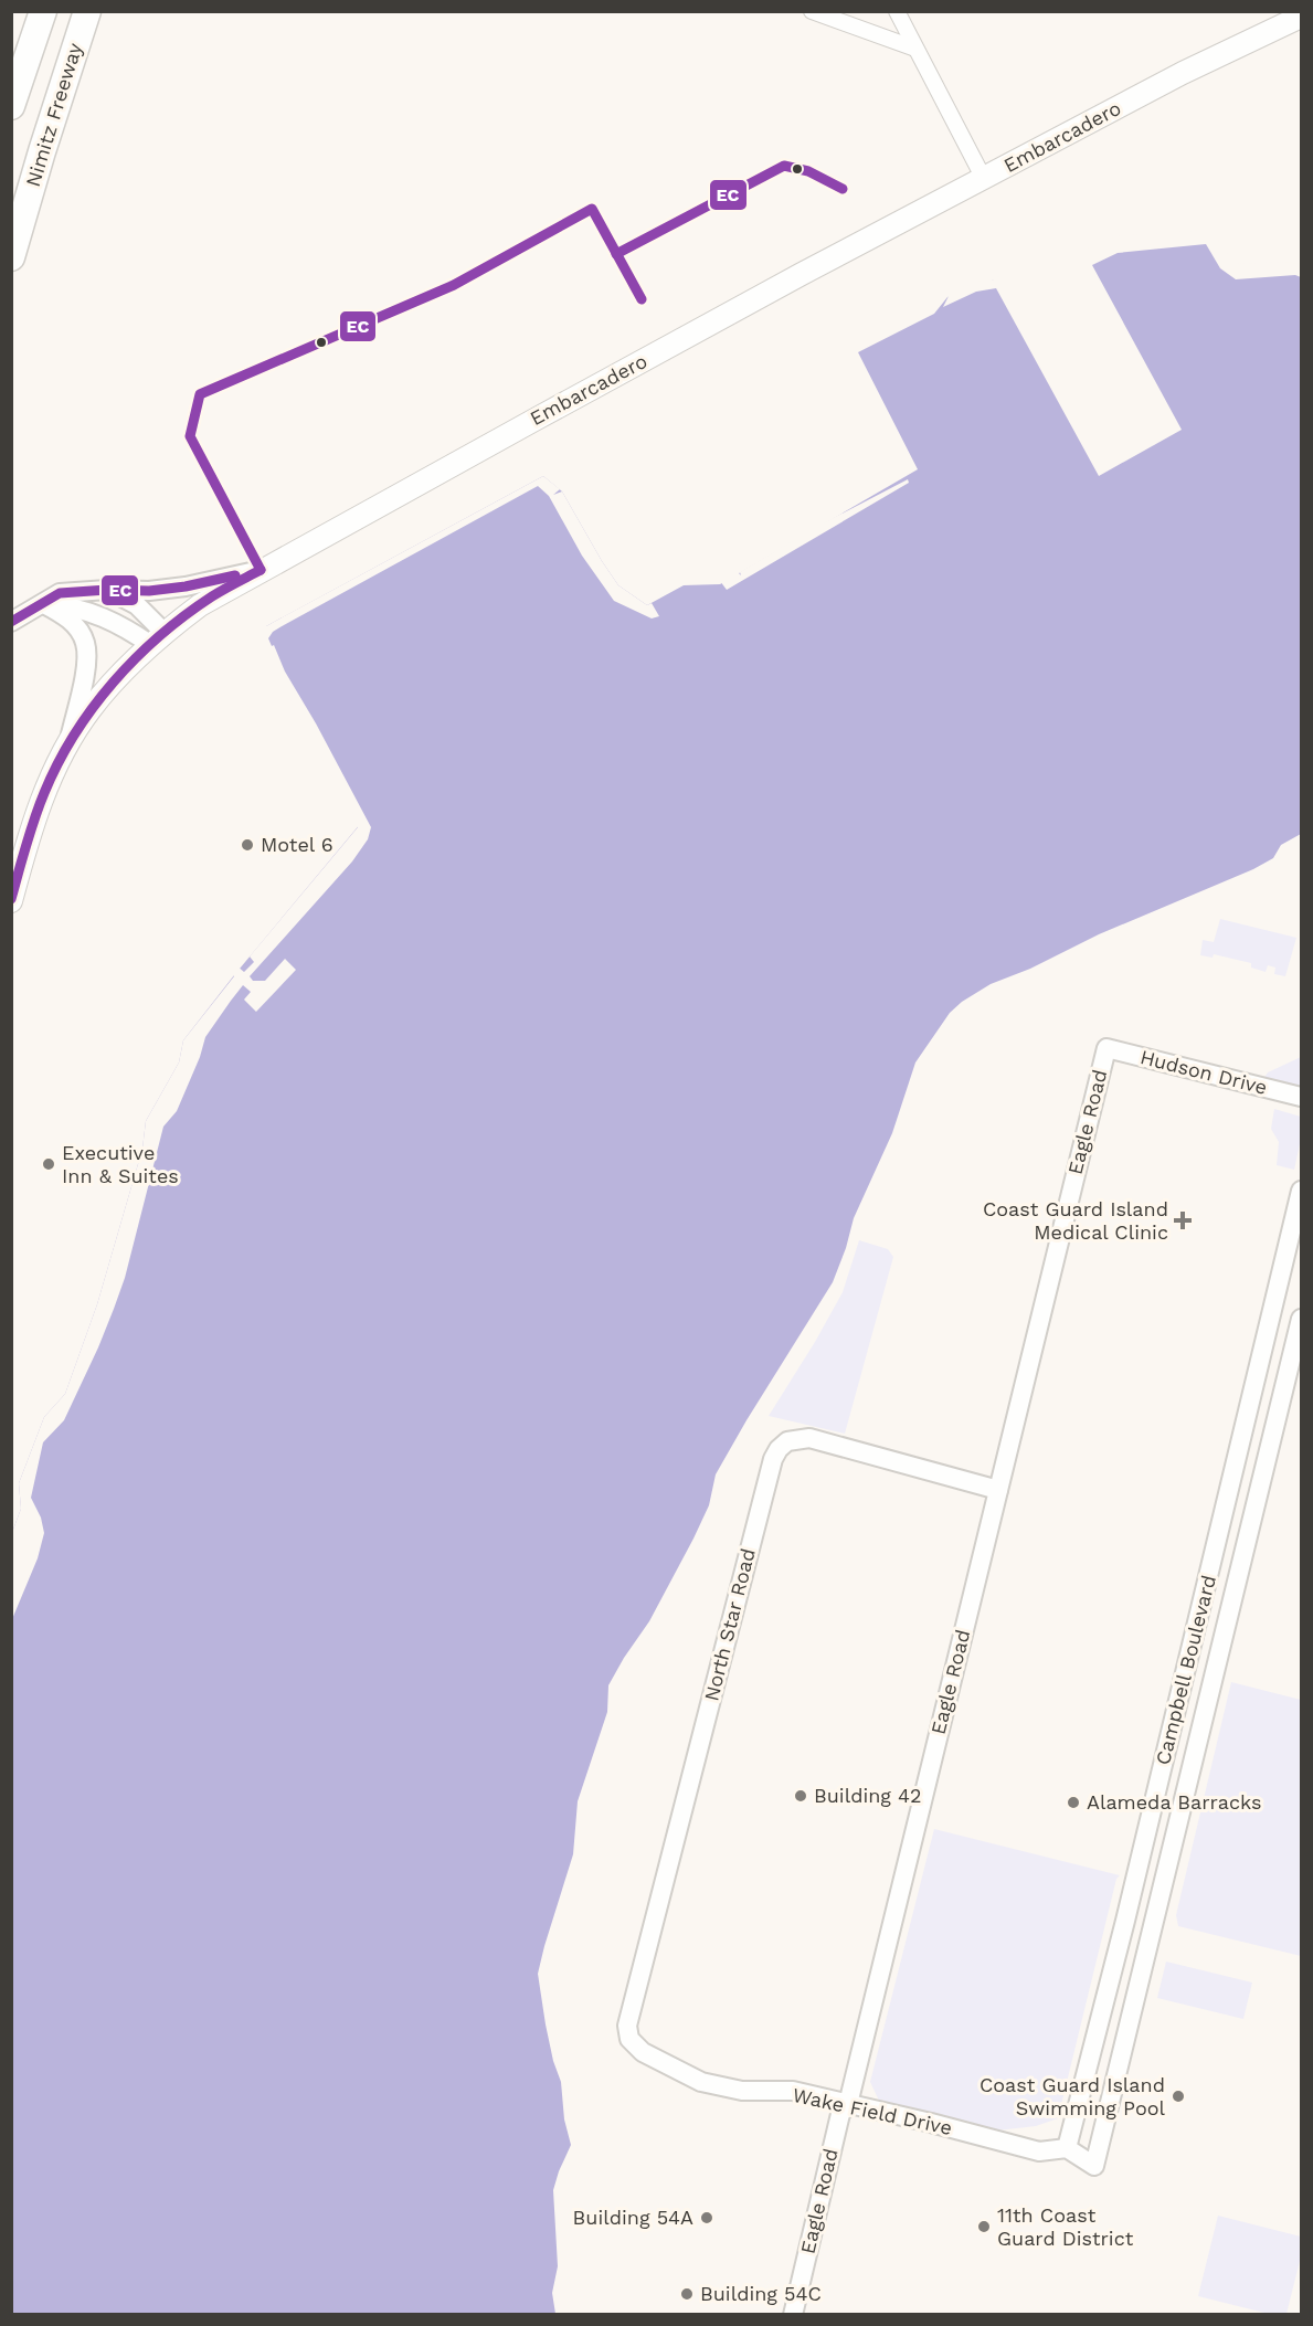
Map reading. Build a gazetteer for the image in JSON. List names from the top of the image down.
{
  "streets": {
    "highway": ["Nimitz Freeway"],
    "main road": ["Embarcadero"],
    "street": [
      "Hudson Drive",
      "Eagle Road",
      "North Star Road",
      "Campbell Boulevard",
      "Wake Field Drive"
    ]
  },
  "crossings": [
    ["Hudson Drive", "Eagle Road"],
    ["Eagle Road", "North Star Road"],
    ["Eagle Road", "Wake Field Drive"],
    ["North Star Road", "Wake Field Drive"],
    ["Campbell Boulevard", "Wake Field Drive"]
  ],
  "places": {
    "other": [
      "Motel 6",
      "Executive Inn & Suites",
      "Building 42",
      "Alameda Barracks",
      "Coast Guard Island Swimming Pool",
      "Building 54A",
      "11th Coast Guard District",
      "Building 54C"
    ],
    "health": ["Coast Guard Island Medical Clinic"]
  },
  "lines": ["transit line EC"]
}
